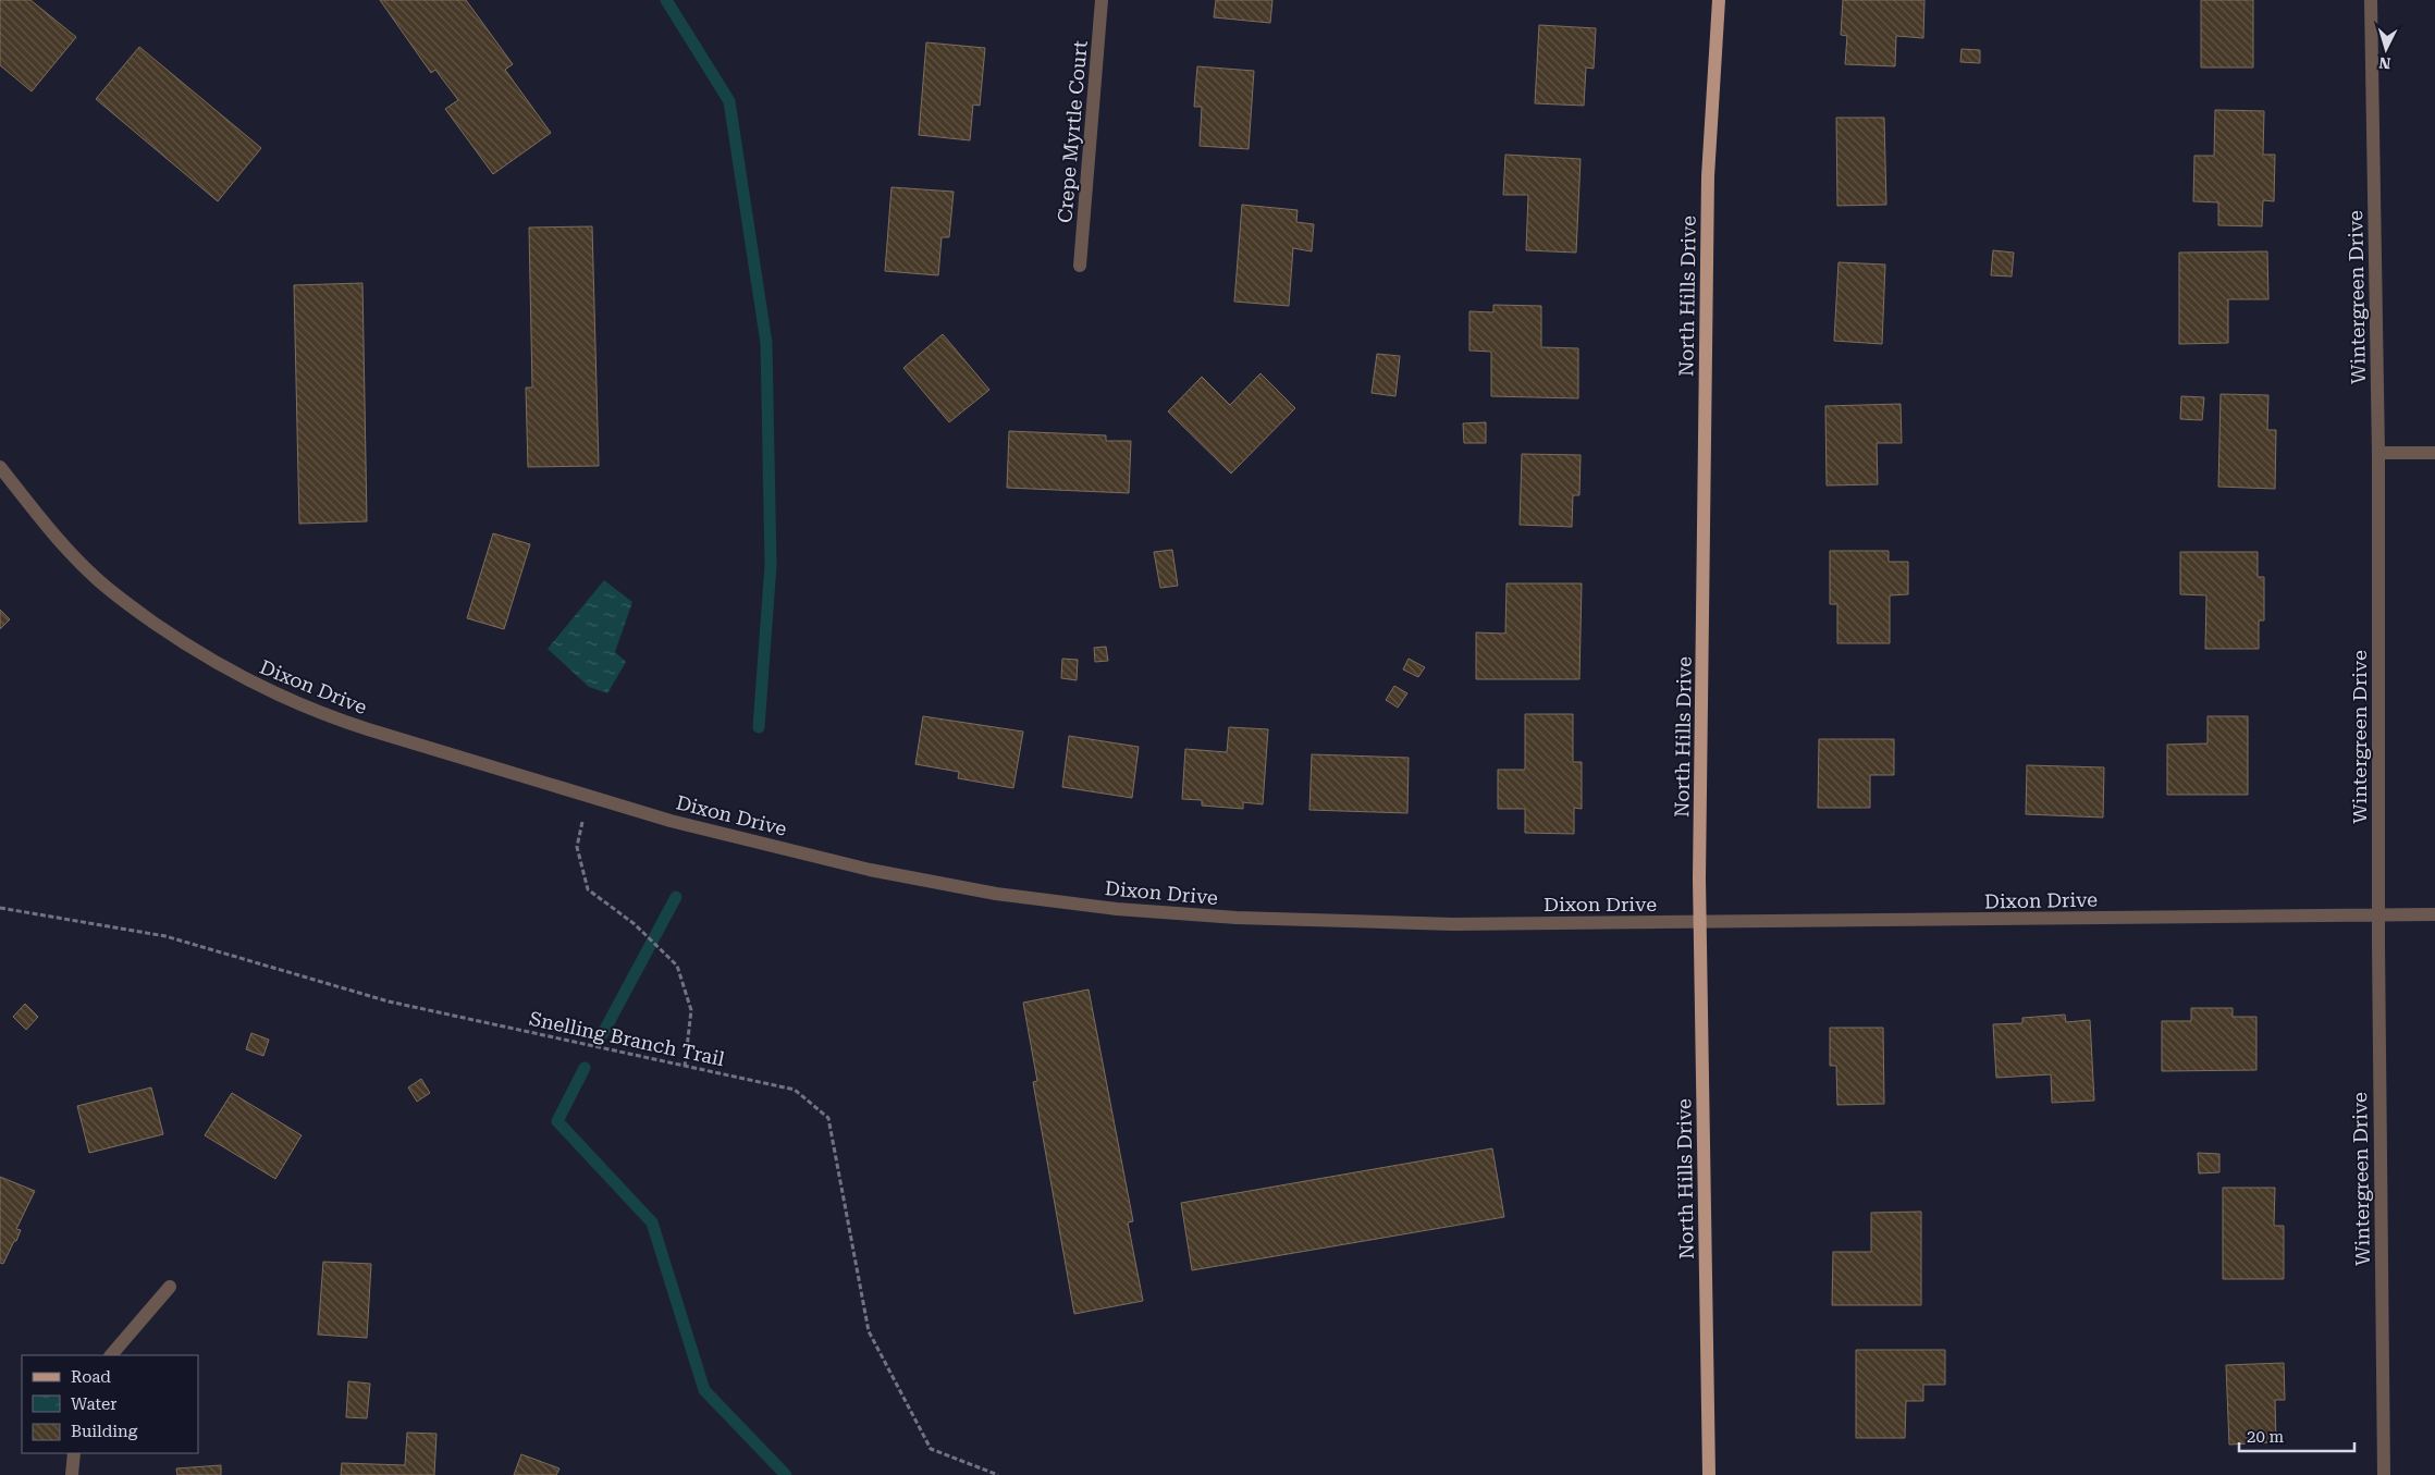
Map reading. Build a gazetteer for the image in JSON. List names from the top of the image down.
{
  "streets": {
    "main road": ["North Hills Drive"],
    "street": ["Crepe Myrtle Court", "Wintergreen Drive", "Dixon Drive"],
    "path": ["Snelling Branch Trail"]
  },
  "crossings": [
    ["North Hills Drive", "Dixon Drive"],
    ["Wintergreen Drive", "Dixon Drive"]
  ],
  "legend": ["Road", "Water", "Building"],
  "scale_bar": "20 m",
  "north": "bottom"
}
